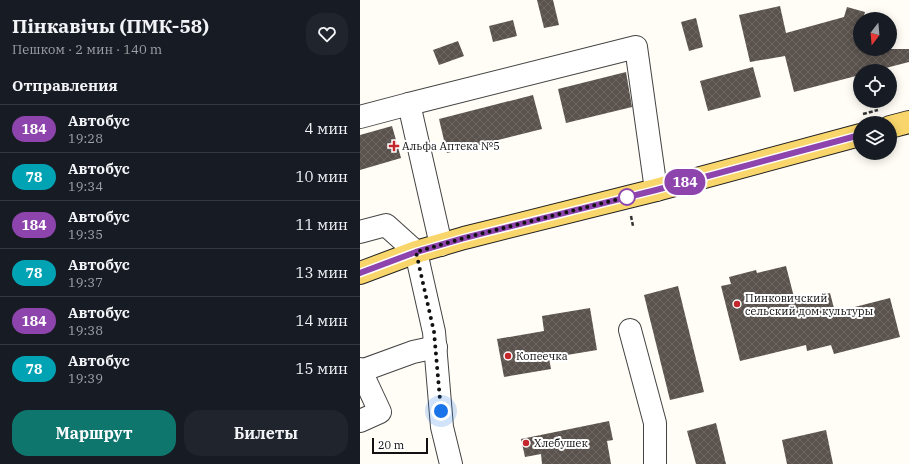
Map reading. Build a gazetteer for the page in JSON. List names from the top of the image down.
{
  "places": {
    "health": ["Альфа Аптека №5"],
    "other": ["Пинковичский сельский дом культуры", "Копеечка", "Хлебушек"]
  },
  "lines": ["bus line 184"],
  "scale_bar": "20 m",
  "north": "bottom",
  "page": {
    "heading": [
      ["Пінкавічы (ПМК-58)", "Пешком · 2 мин · 140 m"],
      "Отправления"
    ],
    "on_map": "184",
    "list": [
      {
        "mark": "184",
        "name": "Автобус",
        "note": "19:28",
        "value": "4 мин"
      },
      {
        "mark": "78",
        "name": "Автобус",
        "note": "19:34",
        "value": "10 мин"
      },
      {
        "mark": "184",
        "name": "Автобус",
        "note": "19:35",
        "value": "11 мин"
      },
      {
        "mark": "78",
        "name": "Автобус",
        "note": "19:37",
        "value": "13 мин"
      },
      {
        "mark": "184",
        "name": "Автобус",
        "note": "19:38",
        "value": "14 мин"
      },
      {
        "mark": "78",
        "name": "Автобус",
        "note": "19:39",
        "value": "15 мин"
      }
    ],
    "buttons": ["Маршрут", "Билеты"],
    "scale": "20 m"
  }
}
